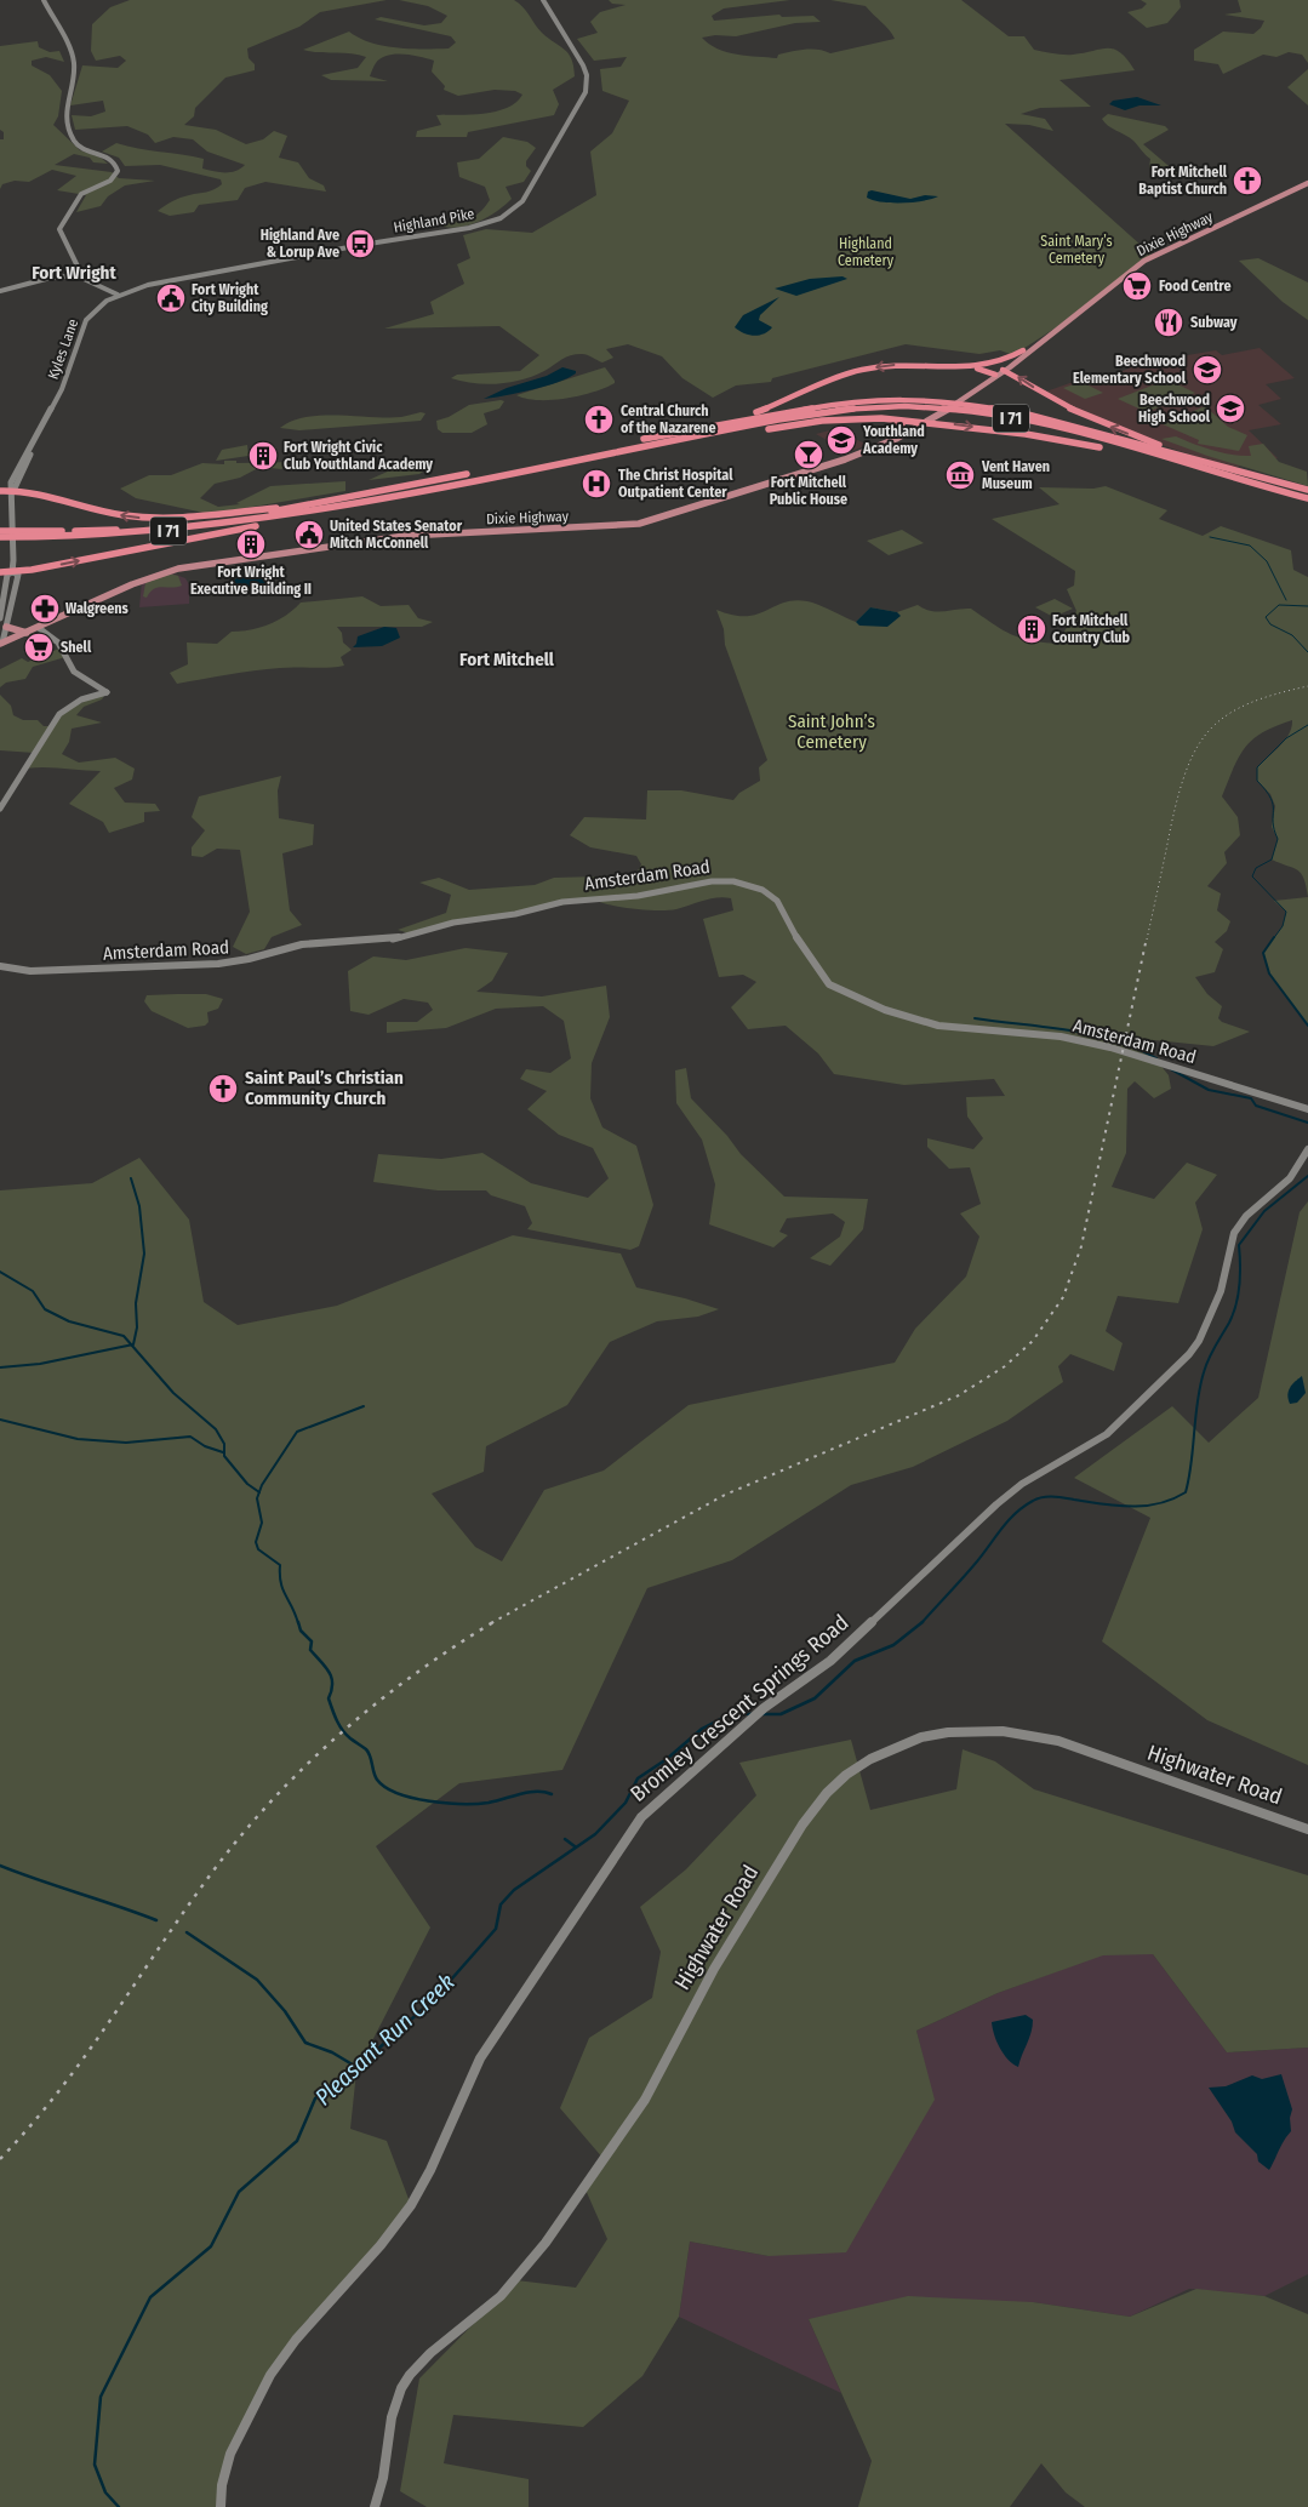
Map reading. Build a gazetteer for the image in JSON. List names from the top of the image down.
{
  "streets": {
    "highway": ["I 71"],
    "main road": ["Dixie Highway"],
    "street": [
      "Highland Pike",
      "Kyles Lane",
      "Amsterdam Road",
      "Bromley Crescent Springs Road",
      "Highwater Road"
    ]
  },
  "crossings": [
    ["Highland Pike", "Kyles Lane"],
    ["Dixie Highway", "Kyles Lane"]
  ],
  "districts": ["Fort Wright", "Fort Mitchell"],
  "water": ["Pleasant Run Creek"],
  "parks": ["Saint Mary’s Cemetery", "Highland Cemetery", "Saint John’s Cemetery"],
  "places": {
    "church": ["Fort Mitchell Baptist Church", "Central Church of the Nazarene", "Saint Paul’s Christian Community Church"],
    "bus stop": ["Highland Ave & Lorup Ave"],
    "supermarket": ["Food Centre", "Shell"],
    "public building": ["Fort Wright City Building", "United States Senator Mitch McConnell"],
    "restaurant": ["Subway"],
    "school or university": ["Beechwood Elementary School", "Beechwood High School", "Youthland Academy"],
    "bar": ["Fort Mitchell Public House"],
    "building": ["Fort Wright Civic Club Youthland Academy", "Fort Wright Executive Building II", "Fort Mitchell Country Club"],
    "museum": ["Vent Haven Museum"],
    "hospital": ["The Christ Hospital Outpatient Center"],
    "pharmacy": ["Walgreens"]
  }
}
